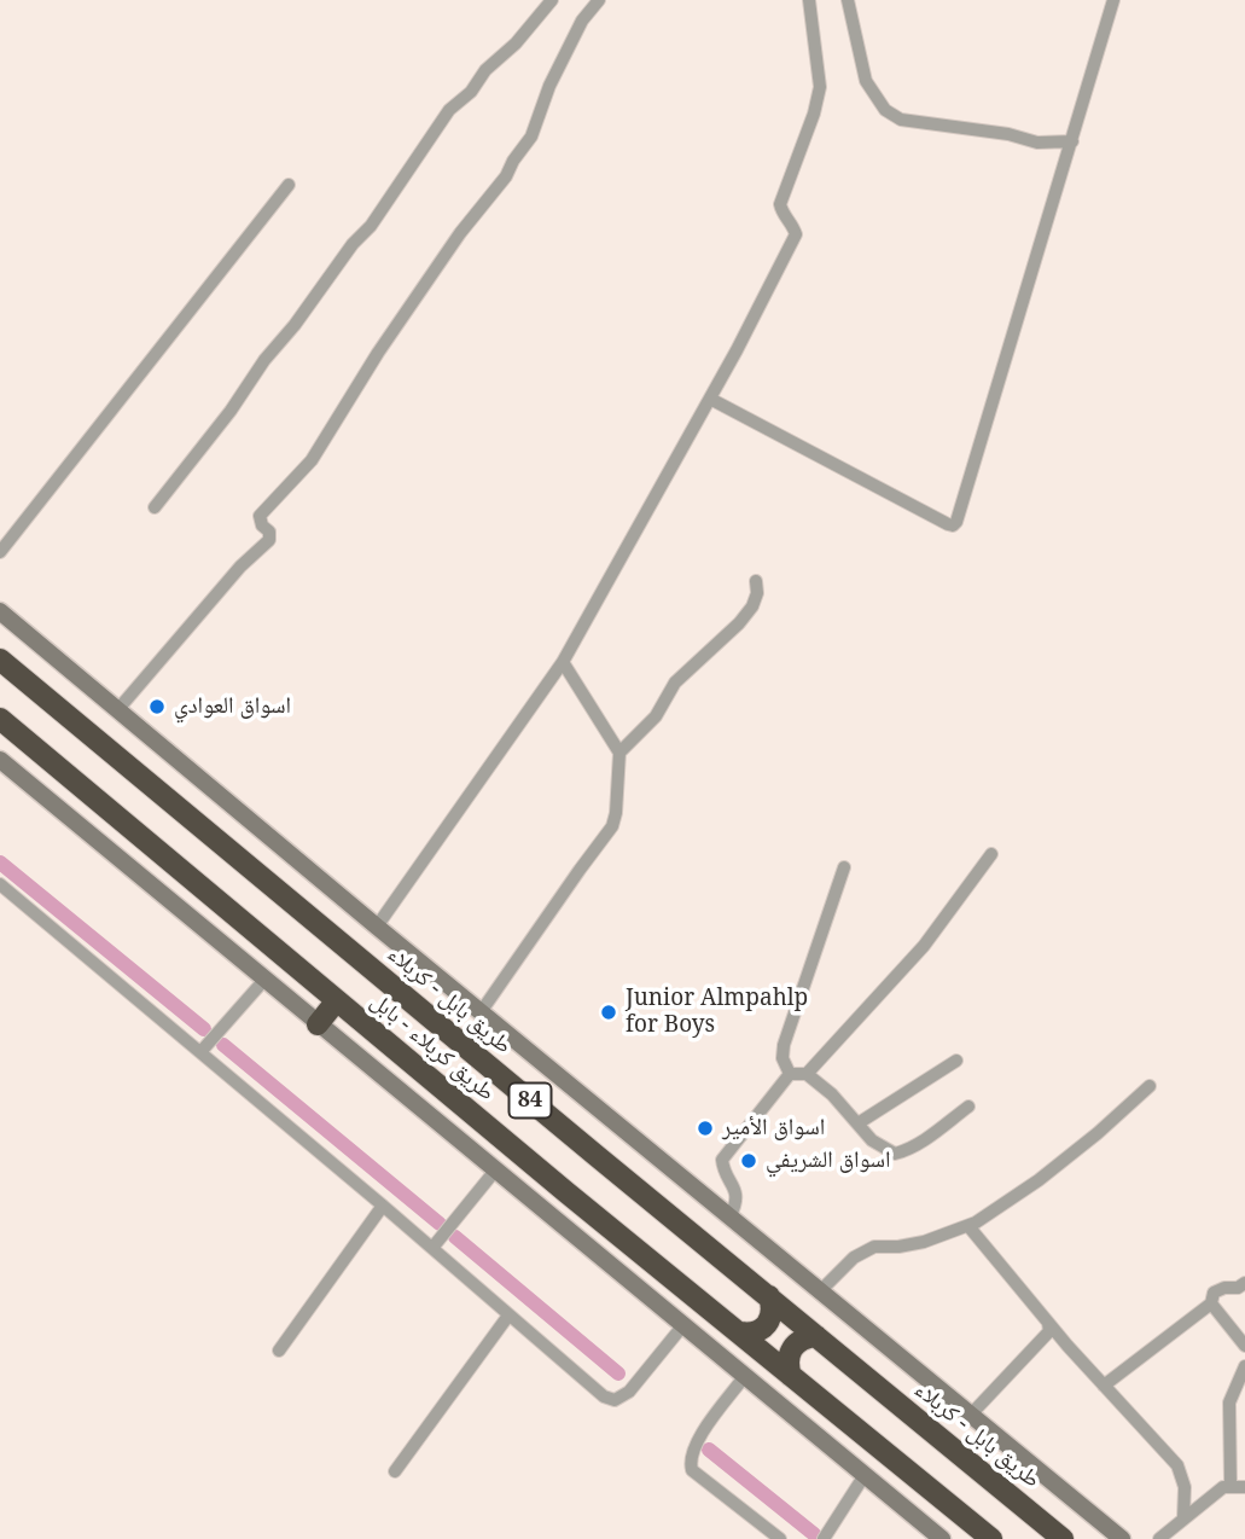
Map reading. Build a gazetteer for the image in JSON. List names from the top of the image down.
{
  "streets": {
    "highway": ["طريق بابل - كربلاء", "طريق كربلاء - بابل", "84"]
  },
  "places": [
    "اسواق العوادي",
    "Junior Almpahlp for Boys",
    "اسواق الأمير",
    "اسواق الشريفي"
  ]
}
